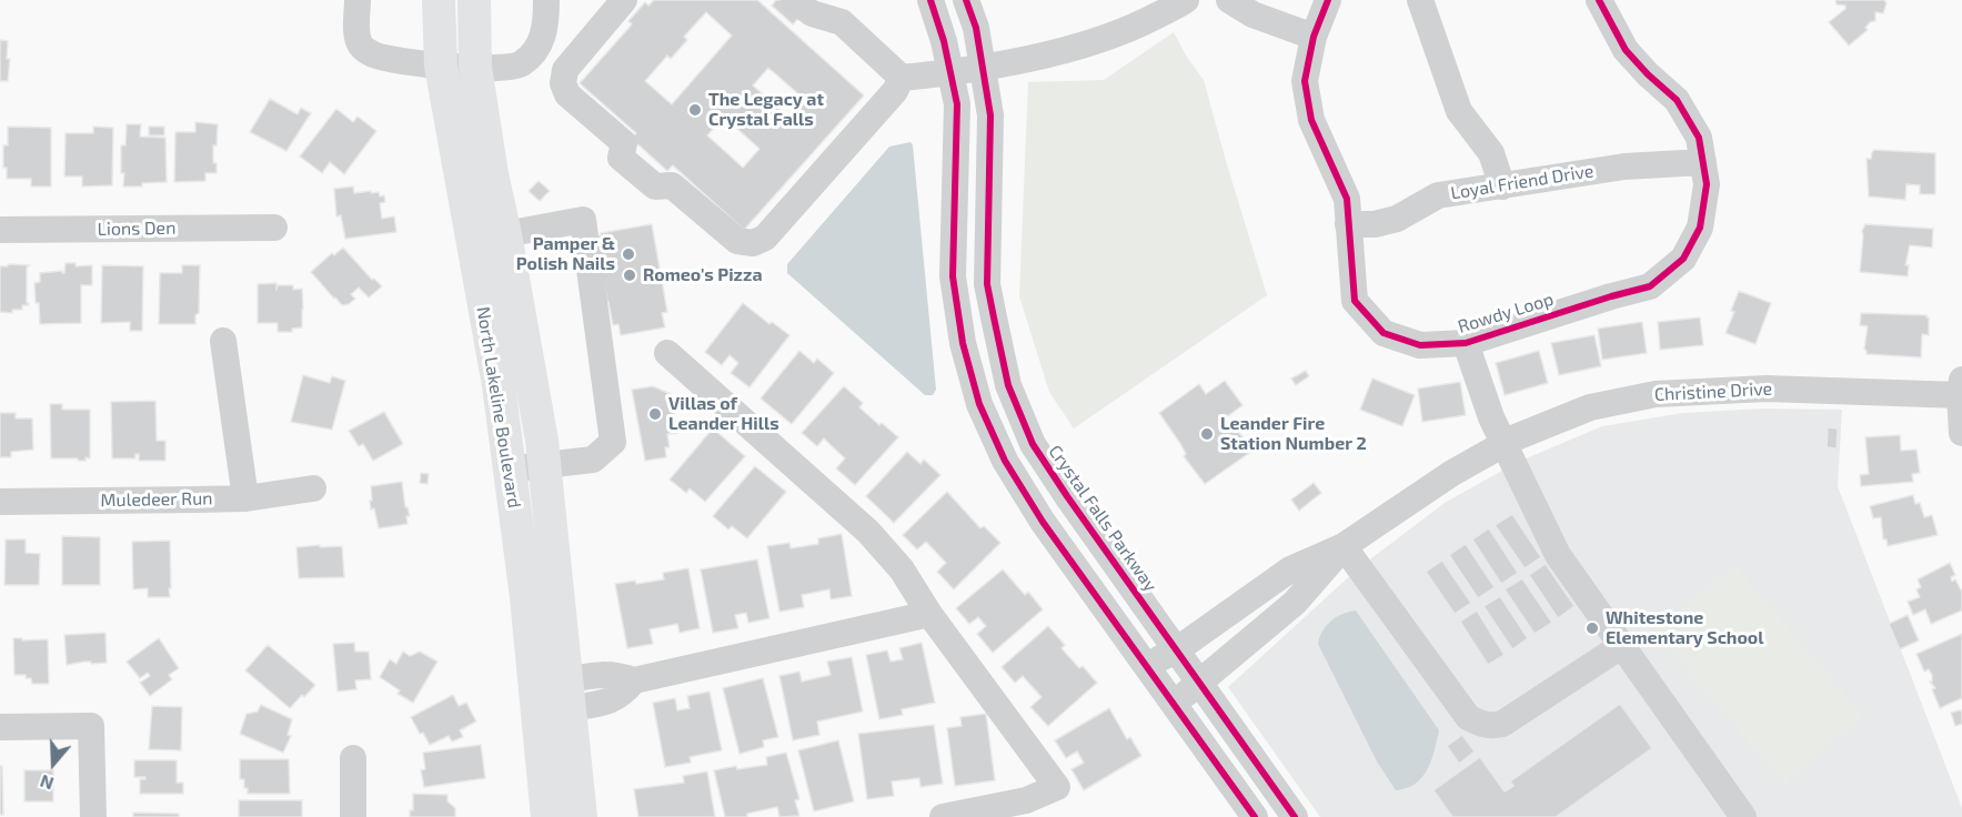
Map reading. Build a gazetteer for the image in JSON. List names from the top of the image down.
{
  "streets": {
    "main road": ["North Lakeline Boulevard"],
    "street": [
      "Loyal Friend Drive",
      "Lions Den",
      "Rowdy Loop",
      "Christine Drive",
      "Muledeer Run",
      "Crystal Falls Parkway"
    ]
  },
  "crossings": [
    ["Loyal Friend Drive", "Rowdy Loop"],
    ["Rowdy Loop", "Christine Drive"],
    ["Christine Drive", "Crystal Falls Parkway"]
  ],
  "places": [
    "The Legacy at Crystal Falls",
    "Pamper & Polish Nails",
    "Romeo's Pizza",
    "Villas of Leander Hills",
    "Leander Fire Station Number 2",
    "Whitestone Elementary School"
  ],
  "north": "bottom"
}
